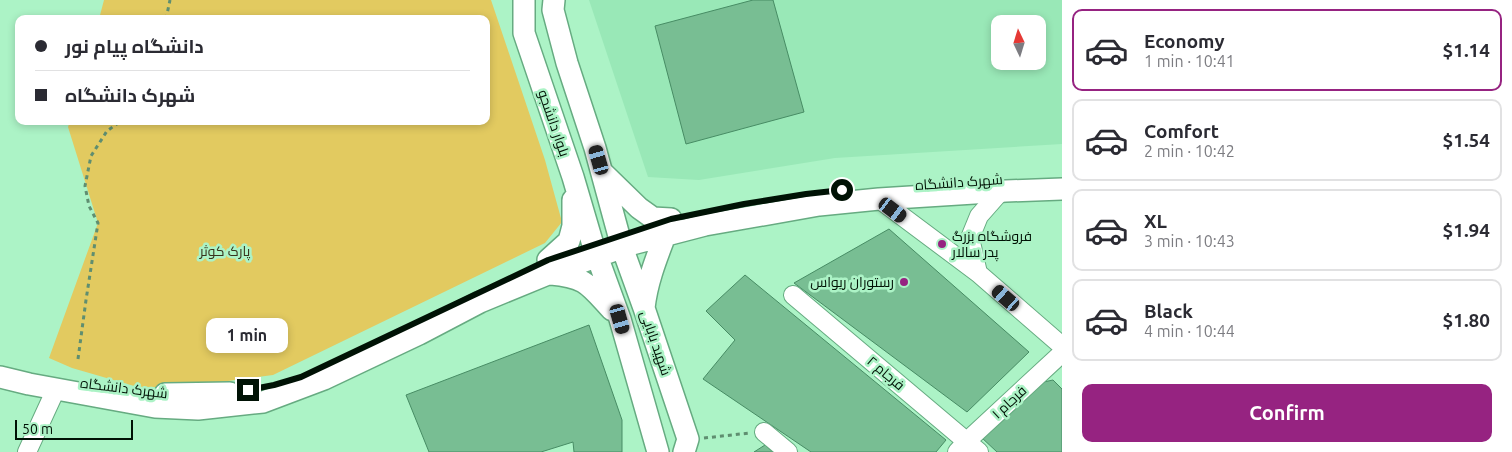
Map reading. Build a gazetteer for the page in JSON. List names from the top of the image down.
{
  "streets": {
    "main road": ["بلوار دانشجو", "شهرک دانشگاه", "شهید بابایی"],
    "street": ["فرجام ۲", "فرجام ۱"]
  },
  "crossings": [
    ["بلوار دانشجو", "شهید بابایی"],
    ["فرجام ۲", "فرجام ۱"]
  ],
  "parks": ["پارک کوثر"],
  "places": ["فروشگاه بزرگ پدر سالار", "رستوران ریواس"],
  "scale_bar": "50 m",
  "north": "top",
  "page": {
    "list": [
      {
        "name": "Economy",
        "note": "1 min · 10:41",
        "value": "$1.14"
      },
      {
        "name": "Comfort",
        "note": "2 min · 10:42",
        "value": "$1.54"
      },
      {
        "name": "XL",
        "note": "3 min · 10:43",
        "value": "$1.94"
      },
      {
        "name": "Black",
        "note": "4 min · 10:44",
        "value": "$1.80"
      }
    ],
    "banner": ["دانشگاه پیام نور", "شهرک دانشگاه"],
    "bubble": "1 min",
    "buttons": "Confirm",
    "scale": "50 m"
  }
}
